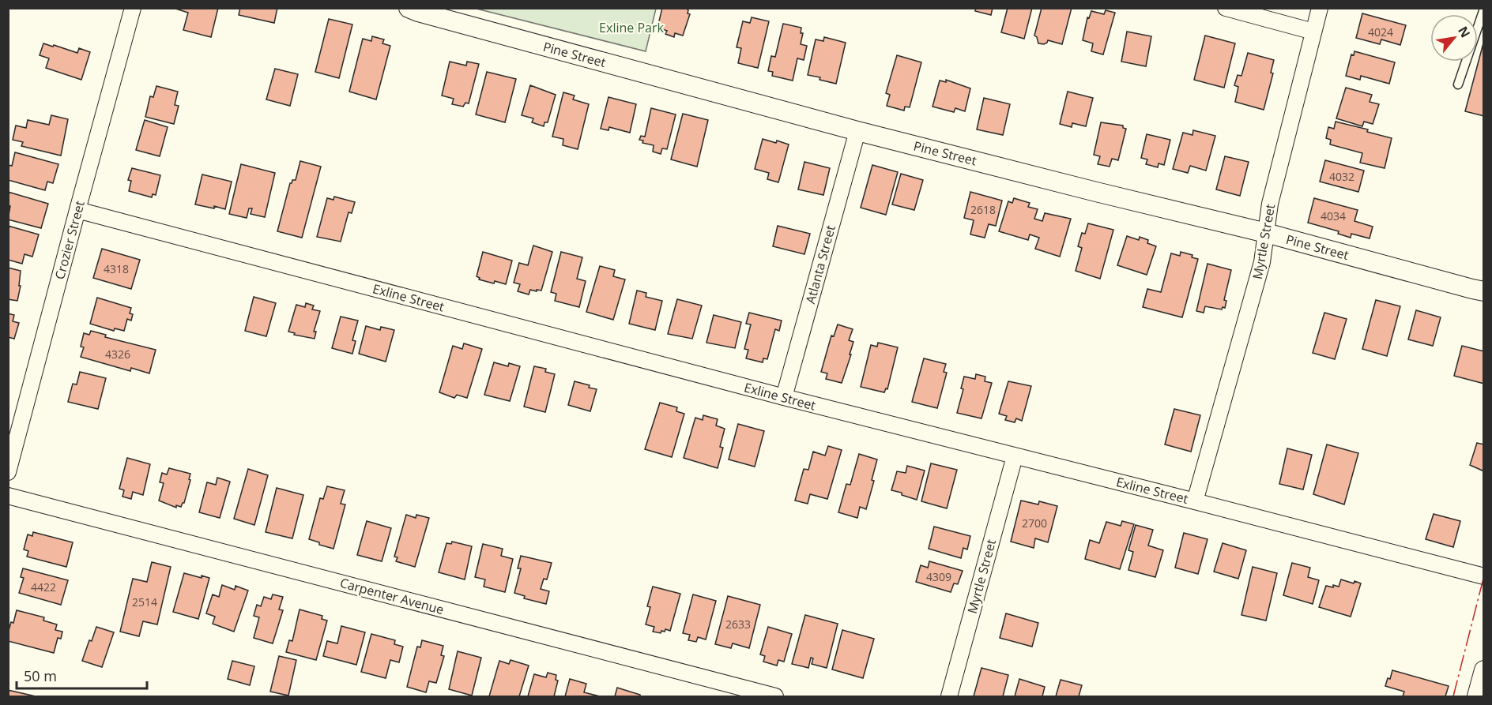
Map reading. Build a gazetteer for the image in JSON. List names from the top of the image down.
{
  "streets": {
    "street": [
      "Pine Street",
      "Crozier Street",
      "Myrtle Street",
      "Atlanta Street",
      "Exline Street",
      "Carpenter Avenue"
    ]
  },
  "crossings": [
    ["Pine Street", "Myrtle Street"],
    ["Pine Street", "Atlanta Street"],
    ["Crozier Street", "Exline Street"],
    ["Myrtle Street", "Exline Street"],
    ["Atlanta Street", "Exline Street"]
  ],
  "parks": ["Exline Park"],
  "house_numbers": [
    "4024",
    "4032",
    "2618",
    "4034",
    "4318",
    "4326",
    "2700",
    "4309",
    "4422",
    "2514",
    "2633"
  ],
  "scale_bar": "50 m",
  "north": "top right"
}
